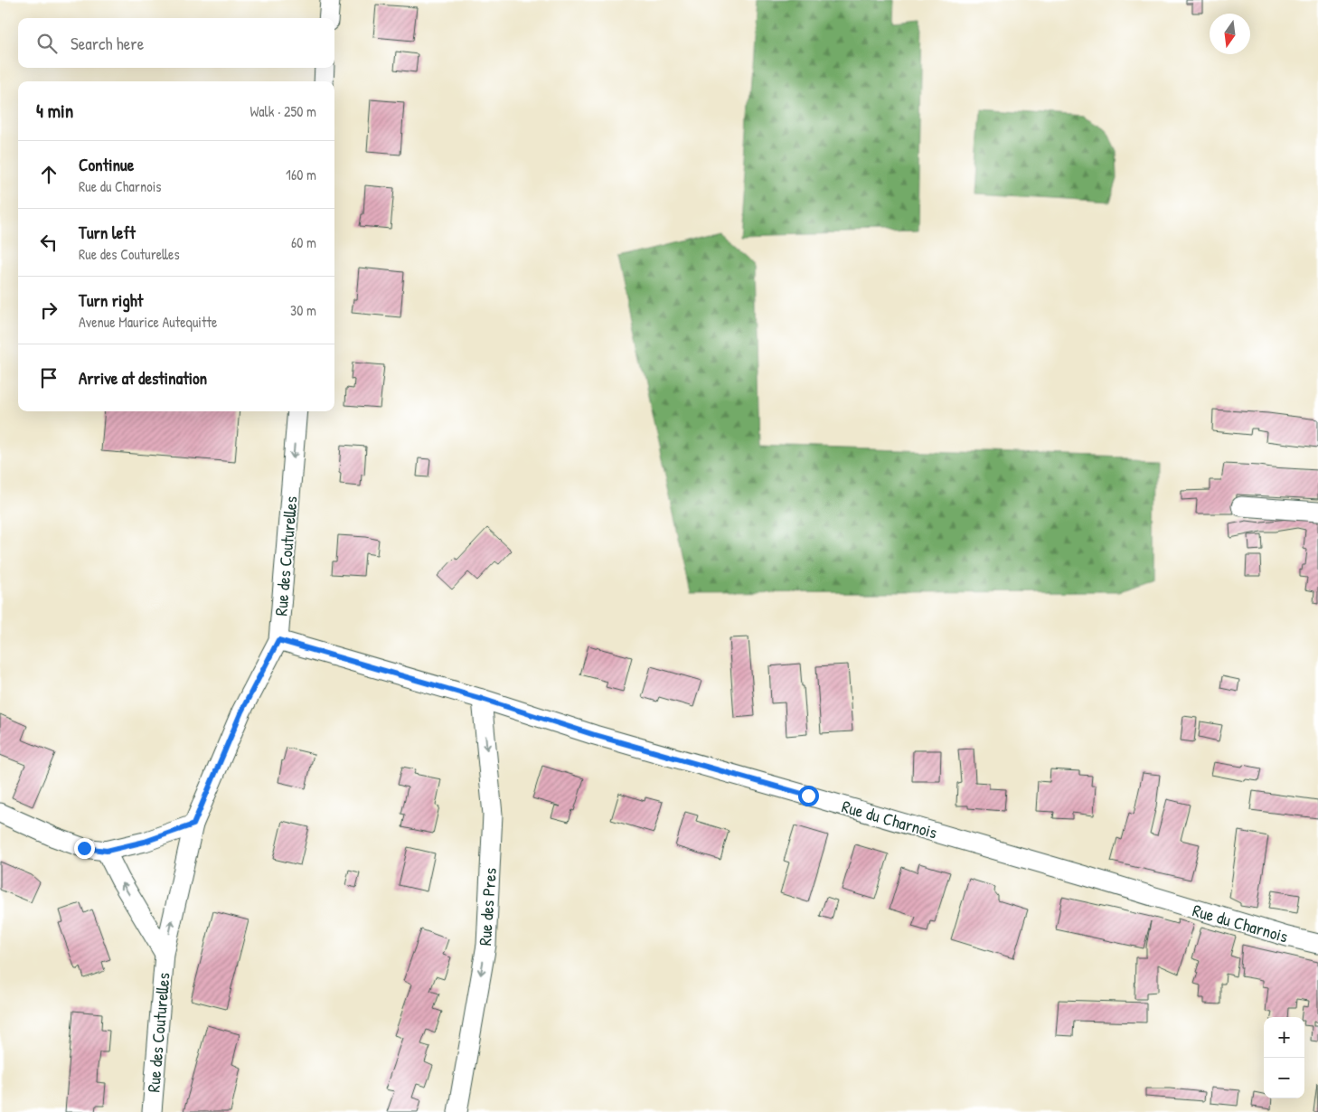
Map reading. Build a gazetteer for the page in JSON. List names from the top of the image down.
{
  "streets": {
    "street": ["Rue des Couturelles", "Rue du Charnois", "Rue des Pres"]
  },
  "crossings": [
    ["Rue des Couturelles", "Rue du Charnois"],
    ["Rue du Charnois", "Rue des Pres"]
  ],
  "one_way": ["Rue des Pres"],
  "north": "bottom",
  "page": {
    "search": "Search here",
    "heading": ["4 min", "Walk · 250 m"],
    "list": [
      ["Continue", "Rue du Charnois", "160 m"],
      ["Turn left", "Rue des Couturelles", "60 m"],
      ["Turn right", "Avenue Maurice Autequitte", "30 m"],
      "Arrive at destination"
    ],
    "map_buttons": ["+", "−"]
  }
}
